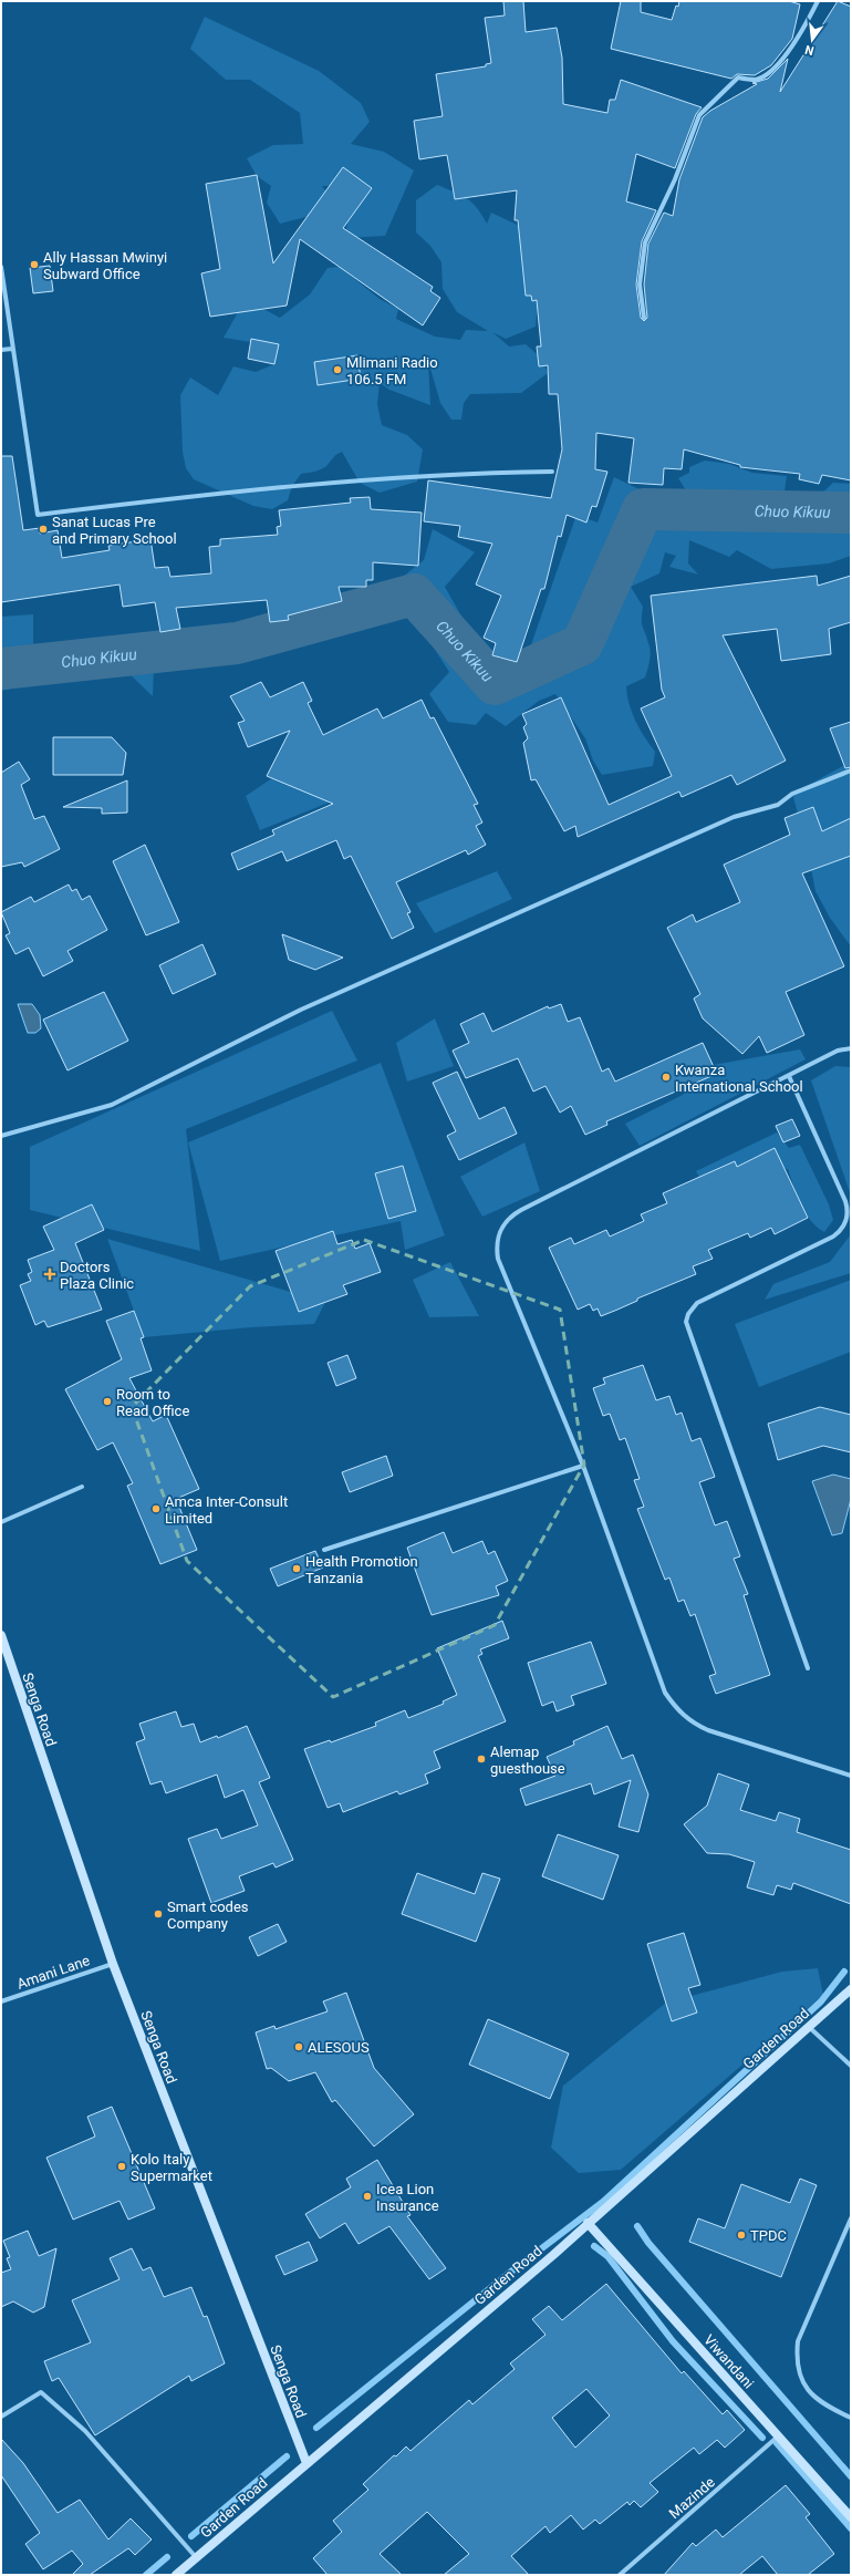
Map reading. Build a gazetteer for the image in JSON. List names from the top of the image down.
{
  "streets": {
    "street": [
      "Senga Road",
      "Amani Lane",
      "Garden Road",
      "Viwandani",
      "Mazinde"
    ]
  },
  "crossings": [
    ["Senga Road", "Amani Lane"],
    ["Senga Road", "Garden Road"],
    ["Garden Road", "Viwandani"],
    ["Viwandani", "Mazinde"]
  ],
  "water": ["Chuo Kikuu"],
  "places": {
    "other": [
      "Ally Hassan Mwinyi Subward Office",
      "Mlimani Radio 106.5 FM",
      "Sanat Lucas Pre and Primary School",
      "Kwanza International School",
      "Room to Read Office",
      "Amca Inter-Consult Limited",
      "Health Promotion Tanzania",
      "Alemap guesthouse",
      "Smart codes Company",
      "ALESOUS",
      "Kolo Italy Supermarket",
      "Icea Lion Insurance",
      "TPDC"
    ],
    "health": ["Doctors Plaza Clinic"]
  },
  "north": "bottom"
}
